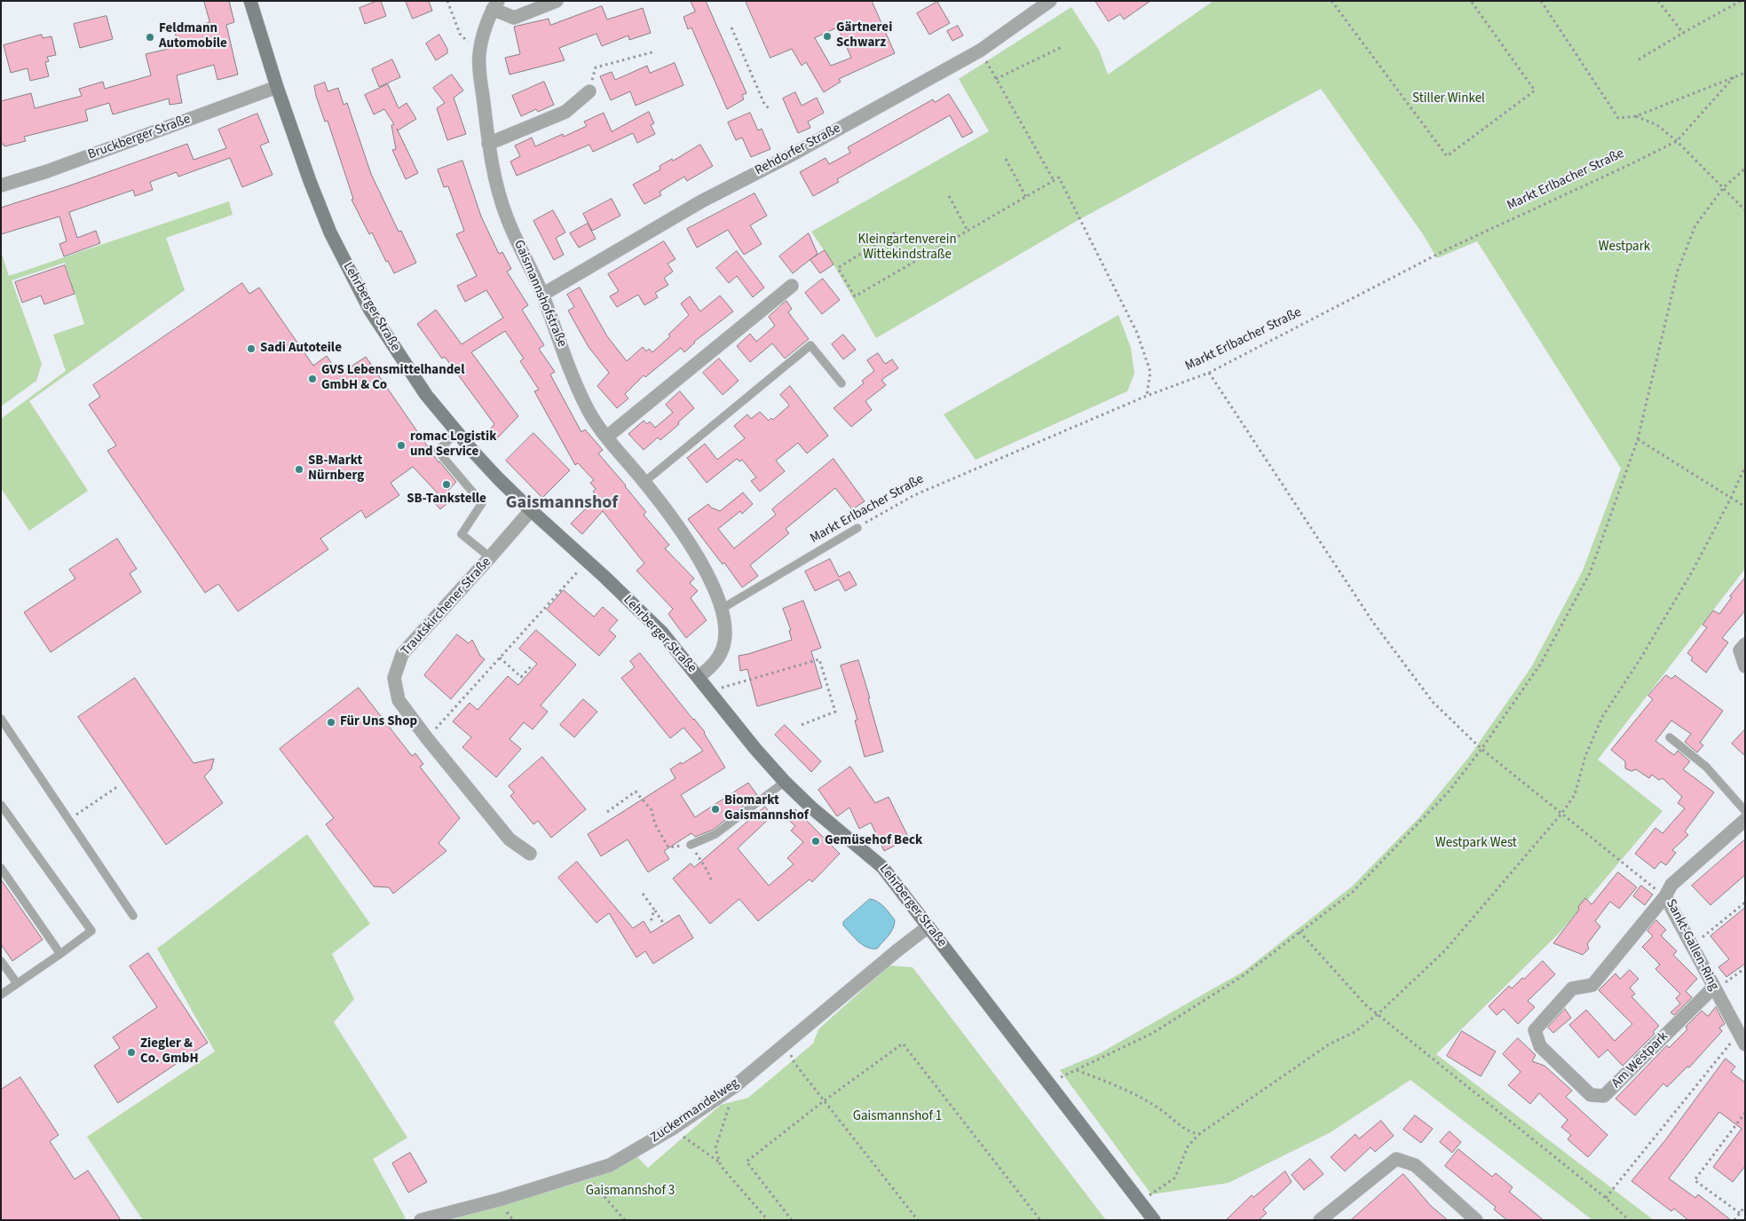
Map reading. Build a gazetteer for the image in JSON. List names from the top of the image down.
{
  "streets": {
    "street": [
      "Bruckberger Straße",
      "Rehdorfer Straße",
      "Gaismannshofstraße",
      "Lehrberger Straße",
      "Trautskirchener Straße",
      "Sankt-Gallen-Ring",
      "Am Westpark",
      "Zuckermandelweg"
    ],
    "lane": ["Markt Erlbacher Straße"]
  },
  "crossings": [
    ["Bruckberger Straße", "Lehrberger Straße"],
    ["Rehdorfer Straße", "Gaismannshofstraße"],
    ["Markt Erlbacher Straße", "Gaismannshofstraße"],
    ["Gaismannshofstraße", "Lehrberger Straße"],
    ["Lehrberger Straße", "Trautskirchener Straße"],
    ["Lehrberger Straße", "Zuckermandelweg"],
    ["Sankt-Gallen-Ring", "Am Westpark"]
  ],
  "districts": ["Gaismannshof"],
  "parks": [
    "Stiller Winkel",
    "Kleingartenverein Wittekindstraße",
    "Westpark",
    "Westpark West",
    "Gaismannshof 1",
    "Gaismannshof 3"
  ],
  "places": [
    "Gärtnerei Schwarz",
    "Feldmann Automobile",
    "Sadi Autoteile",
    "GVS Lebensmittelhandel GmbH & Co",
    "romac Logistik und Service",
    "SB-Markt Nürnberg",
    "SB-Tankstelle",
    "Für Uns Shop",
    "Biomarkt Gaismannshof",
    "Gemüsehof Beck",
    "Ziegler & Co. GmbH"
  ]
}
